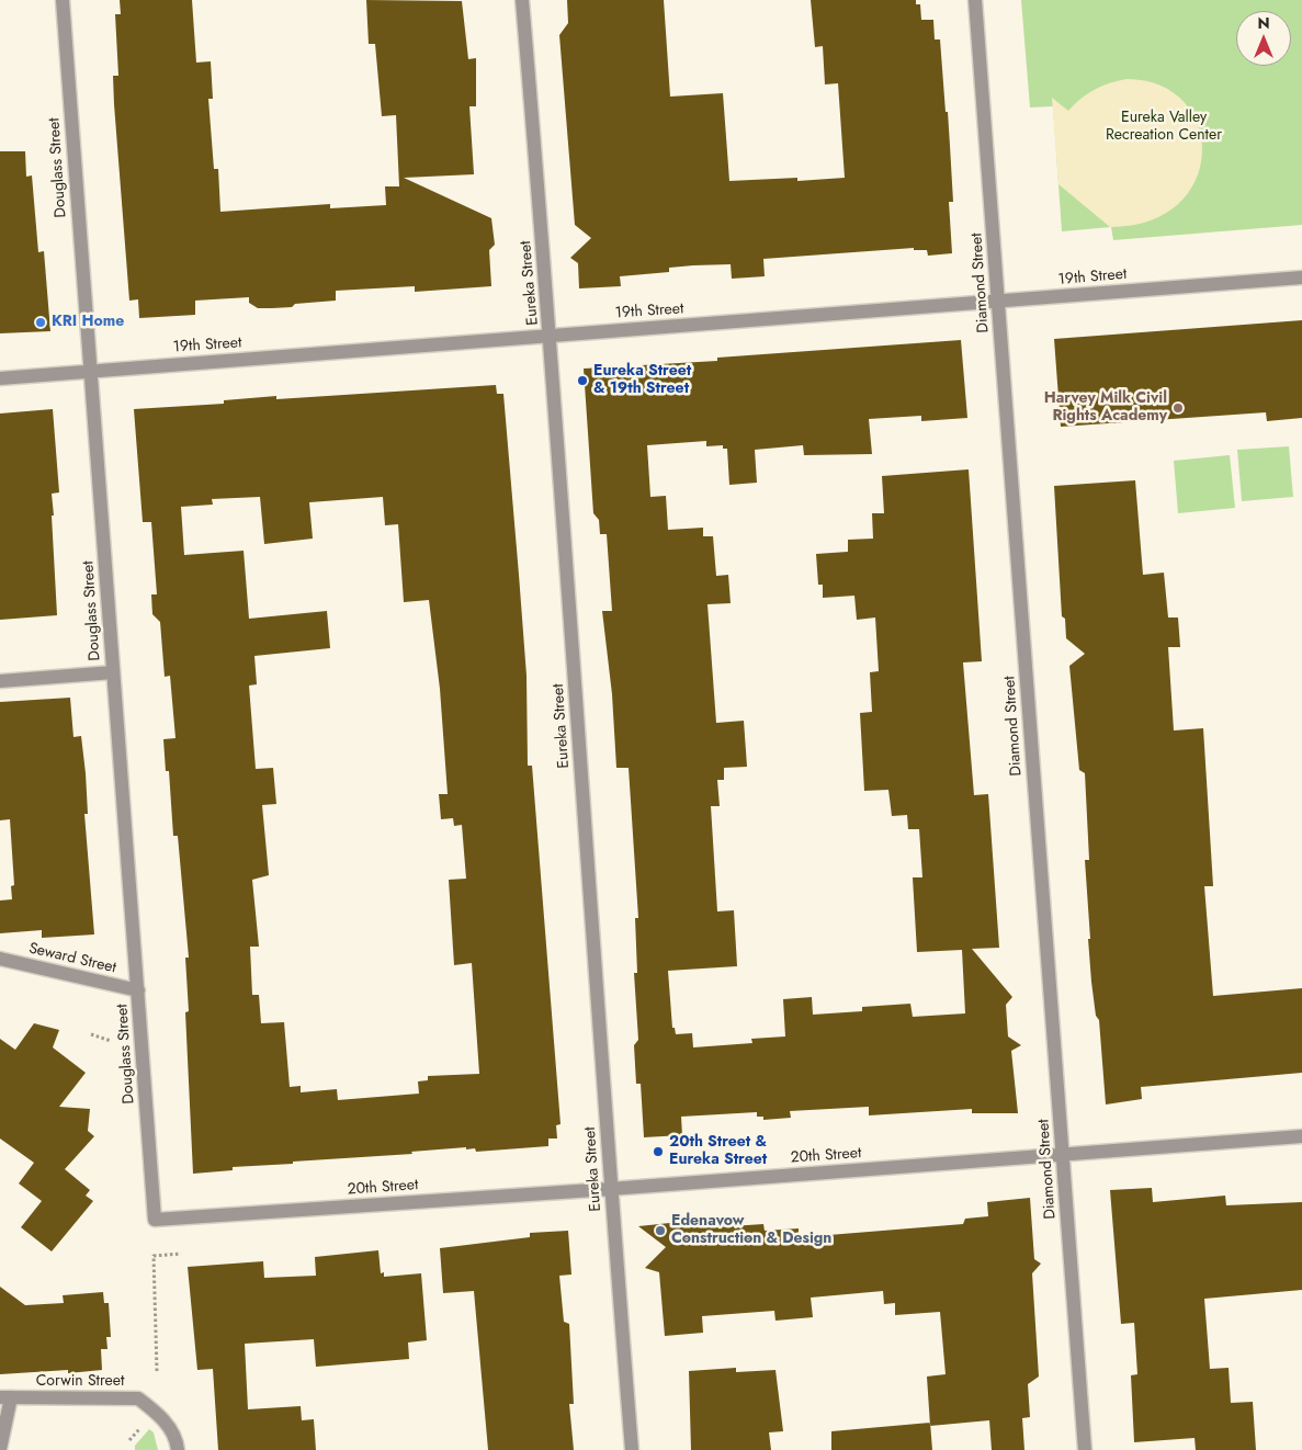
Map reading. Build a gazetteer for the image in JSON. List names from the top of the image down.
{
  "streets": {
    "street": [
      "Douglass Street",
      "19th Street",
      "Eureka Street",
      "Diamond Street",
      "Seward Street",
      "20th Street",
      "Corwin Street"
    ]
  },
  "crossings": [
    ["Douglass Street", "19th Street"],
    ["Douglass Street", "Seward Street"],
    ["Douglass Street", "20th Street"],
    ["19th Street", "Eureka Street"],
    ["19th Street", "Diamond Street"],
    ["Eureka Street", "20th Street"],
    ["Diamond Street", "20th Street"]
  ],
  "parks": ["Eureka Valley Recreation Center"],
  "places": [
    "KRI Home",
    "Eureka Street & 19th Street",
    "Harvey Milk Civil Rights Academy",
    "20th Street & Eureka Street",
    "Edenavow Construction & Design"
  ],
  "north": "top"
}
